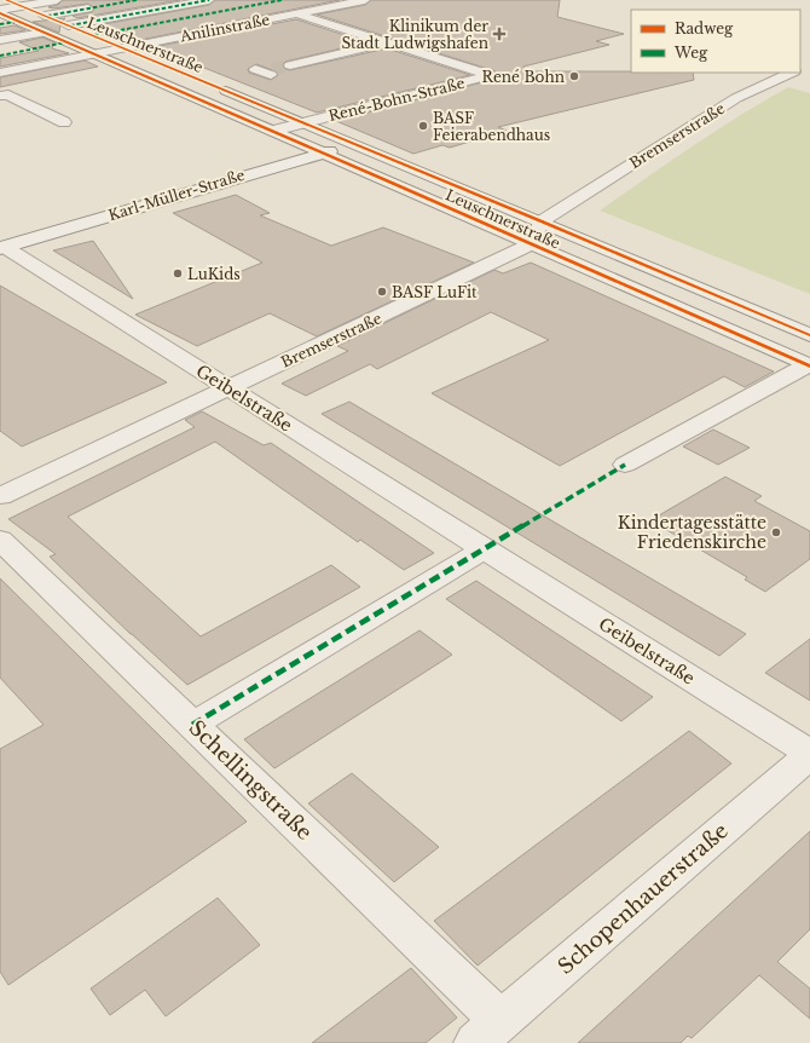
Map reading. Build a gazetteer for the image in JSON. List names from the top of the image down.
{
  "streets": {
    "street": [
      "Anilinstraße",
      "Leuschnerstraße",
      "René-Bohn-Straße",
      "Bremserstraße",
      "Karl-Müller-Straße",
      "Geibelstraße",
      "Schellingstraße",
      "Schopenhauerstraße"
    ]
  },
  "crossings": [
    ["Anilinstraße", "Leuschnerstraße"],
    ["Leuschnerstraße", "René-Bohn-Straße"],
    ["Leuschnerstraße", "Bremserstraße"],
    ["Leuschnerstraße", "Karl-Müller-Straße"],
    ["Bremserstraße", "Geibelstraße"],
    ["Karl-Müller-Straße", "Geibelstraße"],
    ["Geibelstraße", "Schopenhauerstraße"],
    ["Schellingstraße", "Schopenhauerstraße"]
  ],
  "places": {
    "health": ["Klinikum der Stadt Ludwigshafen"],
    "other": [
      "René Bohn",
      "BASF Feierabendhaus",
      "LuKids",
      "BASF LuFit",
      "Kindertagesstätte Friedenskirche"
    ]
  },
  "legend": ["Radweg", "Weg"]
}
